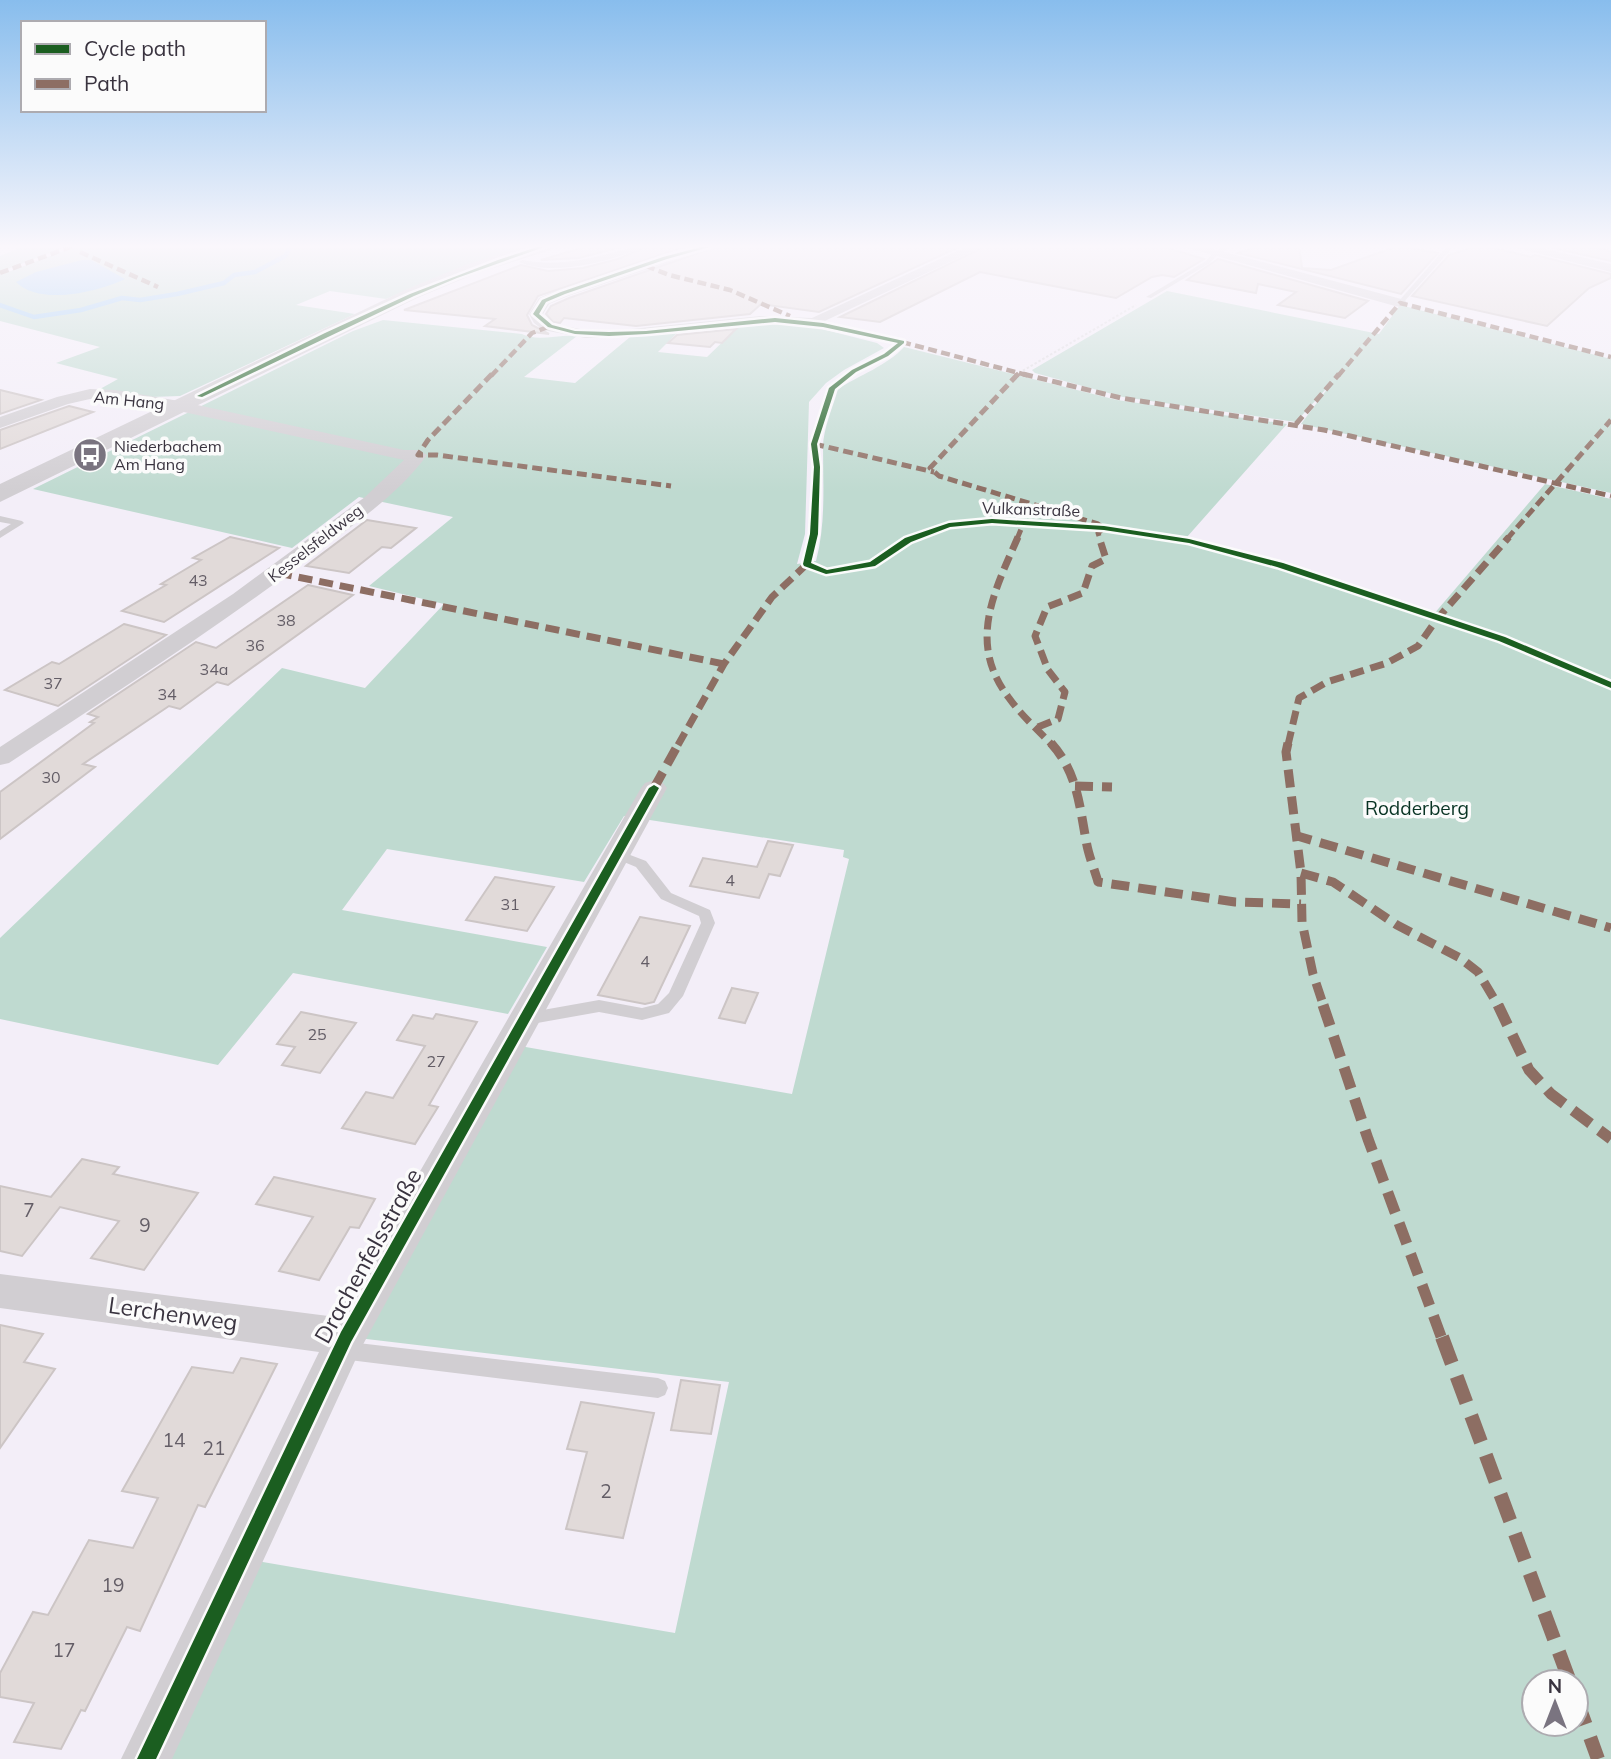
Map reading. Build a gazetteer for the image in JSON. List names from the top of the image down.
{
  "streets": {
    "street": [
      "Am Hang",
      "Vulkanstraße",
      "Kesselsfeldweg",
      "Drachenfelsstraße",
      "Lerchenweg"
    ]
  },
  "crossings": [
    ["Am Hang", "Kesselsfeldweg"],
    ["Drachenfelsstraße", "Lerchenweg"]
  ],
  "parks": ["Rodderberg"],
  "places": {
    "bus stop": ["Niederbachem Am Hang"]
  },
  "house_numbers": [
    "43",
    "38",
    "36",
    "34a",
    "37",
    "34",
    "30",
    "4",
    "31",
    "4",
    "25",
    "27",
    "7",
    "9",
    "14",
    "21",
    "2",
    "19",
    "17"
  ],
  "legend": ["Cycle path", "Path"],
  "north": "top"
}
